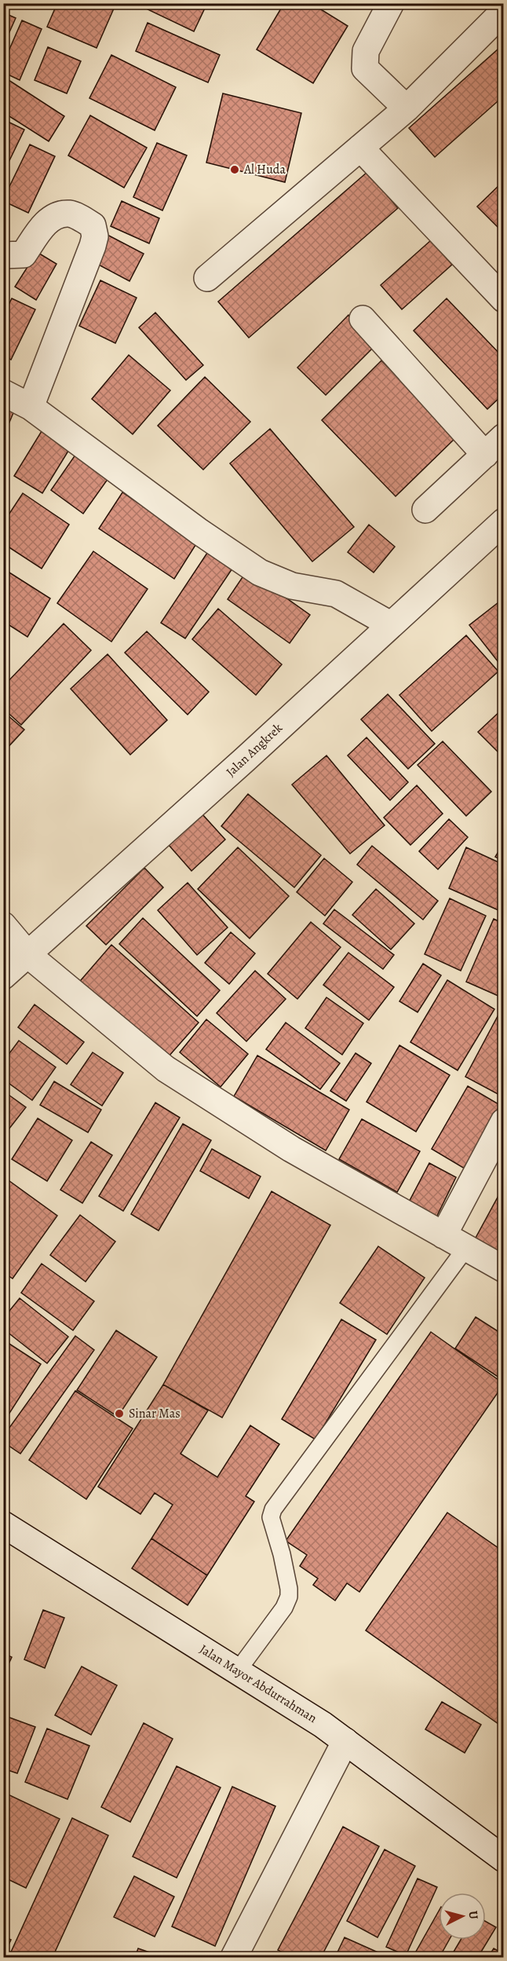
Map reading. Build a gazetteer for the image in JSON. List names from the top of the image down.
{
  "streets": {
    "street": ["Jalan Angkrek", "Jalan Mayor Abdurrahman"]
  },
  "places": ["Al Huda", "Sinar Mas"],
  "north": "right"
}
